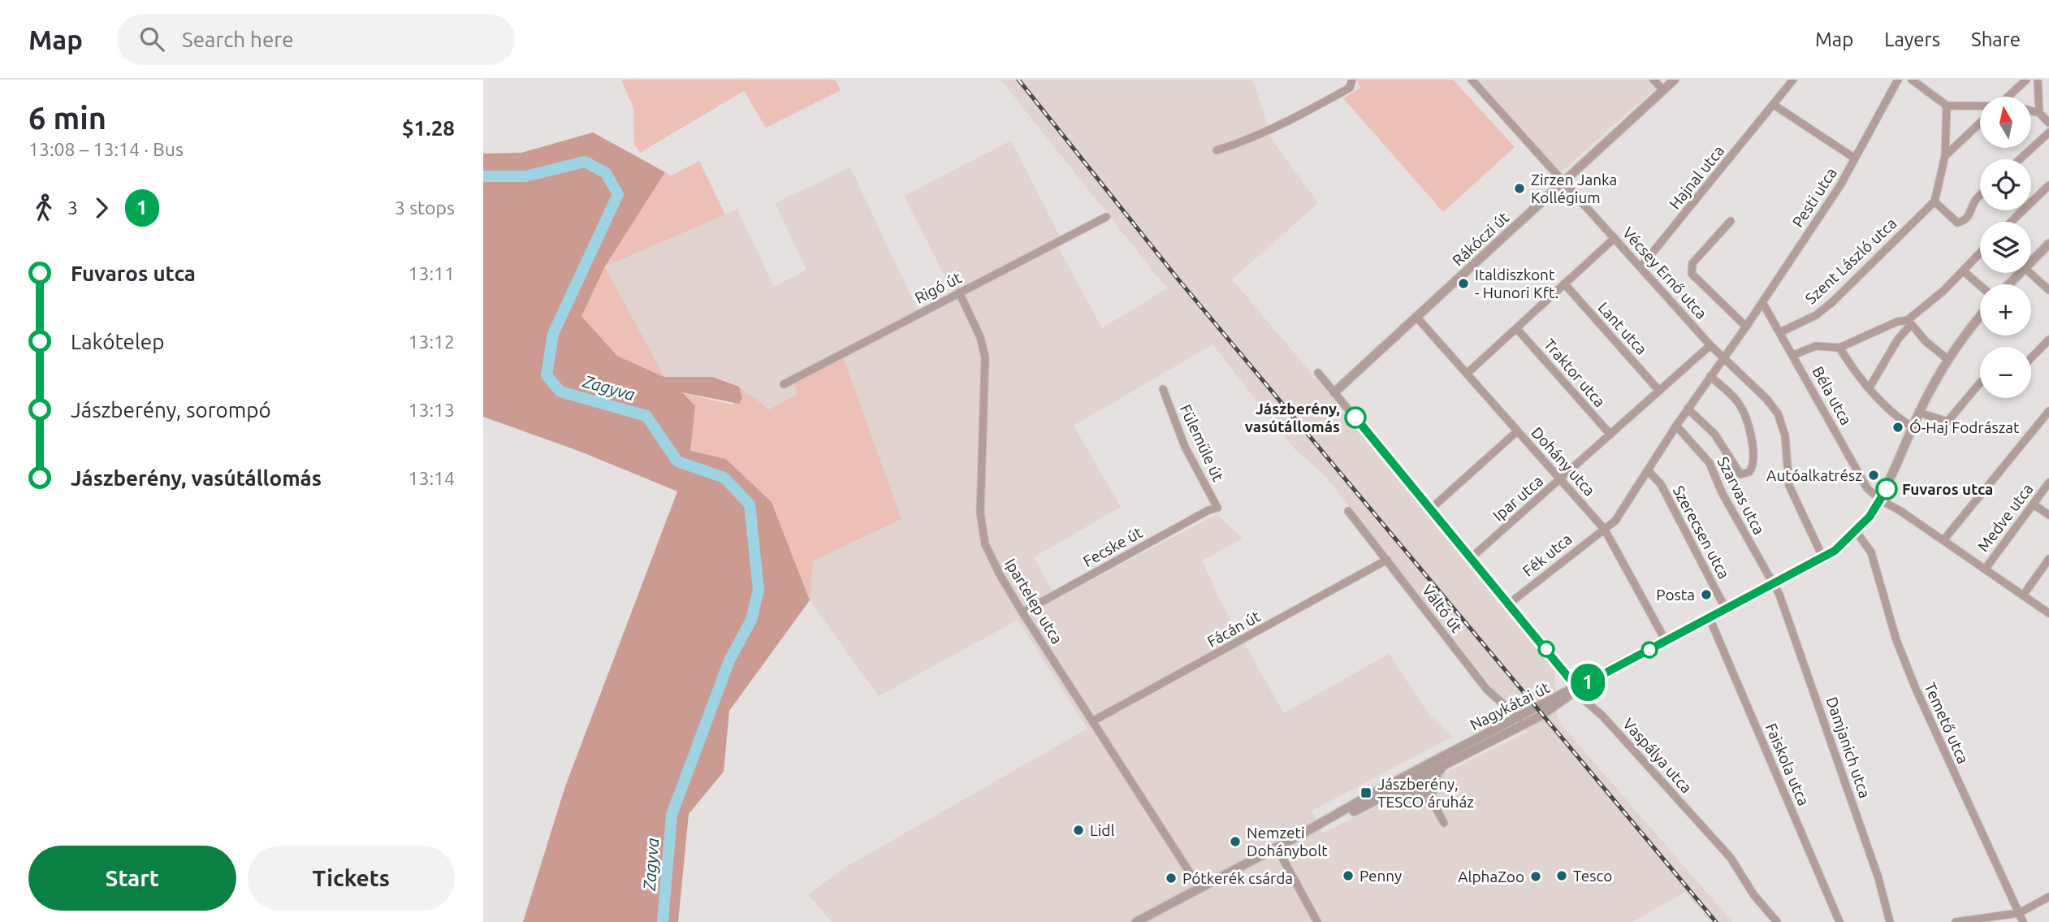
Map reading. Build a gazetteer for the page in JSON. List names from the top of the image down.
{
  "streets": {
    "street": [
      "Hajnal utca",
      "Pesti utca",
      "Rákóczi út",
      "Szent László utca",
      "Vécsey Ernő utca",
      "Rigó út",
      "Lant utca",
      "Traktor utca",
      "Béla utca",
      "Fülemüle út",
      "Dohány utca",
      "Szarvas utca",
      "Ipar utca",
      "Medve utca",
      "Szerecsen utca",
      "Fecske út",
      "Fék utca",
      "Ipartelep utca",
      "Váltó út",
      "Fácán út",
      "Nagykátai út",
      "Temető utca",
      "Damjanich utca",
      "Vaspálya utca",
      "Faiskola utca"
    ]
  },
  "crossings": [
    ["Hajnal utca", "Vécsey Ernő utca"],
    ["Pesti utca", "Vécsey Ernő utca"],
    ["Pesti utca", "Béla utca"],
    ["Pesti utca", "Dohány utca"],
    ["Pesti utca", "Szarvas utca"],
    ["Pesti utca", "Szerecsen utca"],
    ["Pesti utca", "Fék utca"],
    ["Rákóczi út", "Vécsey Ernő utca"],
    ["Rákóczi út", "Dohány utca"],
    ["Rákóczi út", "Vaspálya utca"],
    ["Szent László utca", "Béla utca"],
    ["Vécsey Ernő utca", "Ipar utca"],
    ["Rigó út", "Ipartelep utca"],
    ["Lant utca", "Ipar utca"],
    ["Traktor utca", "Ipar utca"],
    ["Béla utca", "Medve utca"],
    ["Fülemüle út", "Fecske út"],
    ["Dohány utca", "Ipar utca"],
    ["Dohány utca", "Fék utca"],
    ["Szarvas utca", "Damjanich utca"],
    ["Ipar utca", "Vaspálya utca"],
    ["Fecske út", "Ipartelep utca"],
    ["Fék utca", "Vaspálya utca"],
    ["Ipartelep utca", "Fácán út"],
    ["Ipartelep utca", "Nagykátai út"],
    ["Váltó út", "Fácán út"],
    ["Váltó út", "Nagykátai út"],
    ["Nagykátai út", "Vaspálya utca"]
  ],
  "water": ["Zagyva"],
  "places": {
    "other": [
      "Zirzen Janka Kollégium",
      "Italdiszkont - Hunori Kft.",
      "Jászberény, vasútállomás",
      "Ó-Haj Fodrászat",
      "Autóalkatrész",
      "Fuvaros utca",
      "Posta",
      "Lidl",
      "Nemzeti Dohánybolt",
      "Penny",
      "Tesco",
      "AlphaZoo",
      "Pótkerék csárda"
    ],
    "transit": ["Jászberény, TESCO áruház"]
  },
  "lines": ["bus line 1"],
  "north": "top",
  "page": {
    "header": "Map",
    "search": "Search here",
    "nav": ["Map", "Layers", "Share"],
    "heading": ["6 min", "13:08 – 13:14 · Bus", "$1.28"],
    "on_map": "1",
    "map_buttons": ["+", "−"],
    "legs": ["3", "1", "3 stops"],
    "list": [
      {
        "name": "Fuvaros utca",
        "value": "13:11"
      },
      {
        "name": "Lakótelep",
        "value": "13:12"
      },
      {
        "name": "Jászberény, sorompó",
        "value": "13:13"
      },
      {
        "name": "Jászberény, vasútállomás",
        "value": "13:14"
      }
    ],
    "buttons": ["Start", "Tickets"]
  }
}
